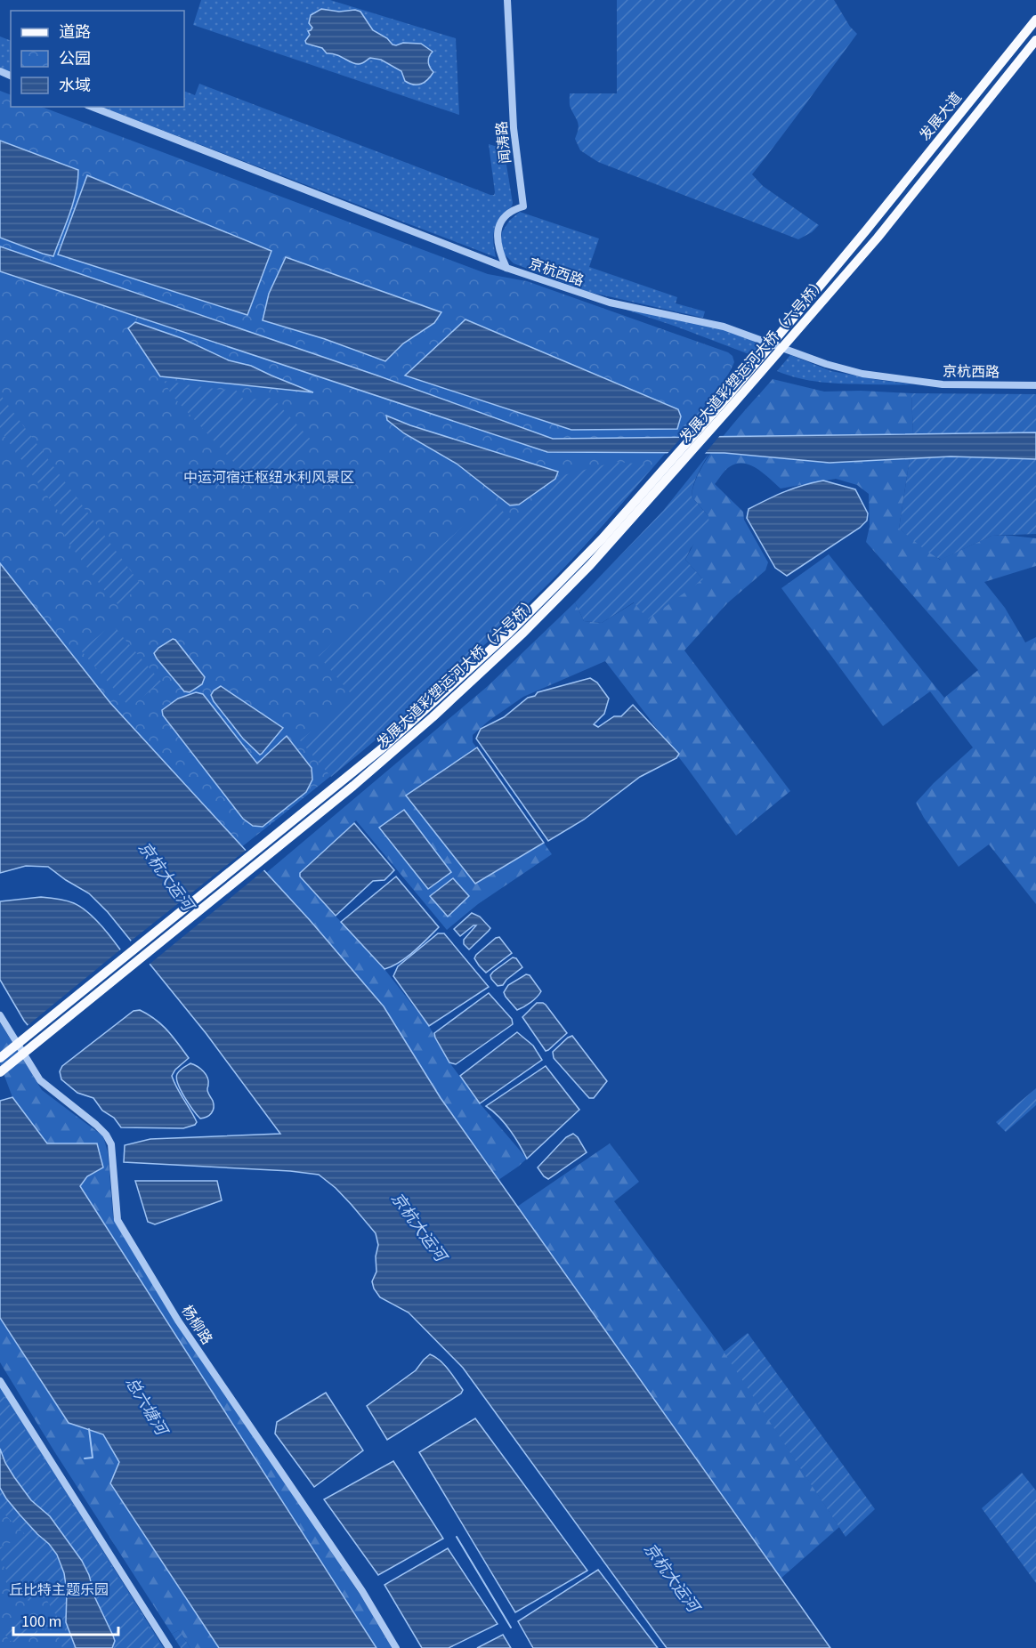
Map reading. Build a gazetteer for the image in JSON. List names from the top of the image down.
{
  "streets": {
    "main road": ["发展大道", "发展大道彩塑运河大桥（六号桥）"],
    "street": ["闻涛路", "京杭西路", "杨柳路"]
  },
  "crossings": [
    ["发展大道", "发展大道彩塑运河大桥（六号桥）"],
    ["闻涛路", "京杭西路"]
  ],
  "water": ["京杭大运河", "总六塘河"],
  "parks": ["中运河宿迁枢纽水利风景区", "丘比特主题乐园"],
  "legend": ["道路", "公园", "水域"],
  "scale_bar": "100 m"
}
